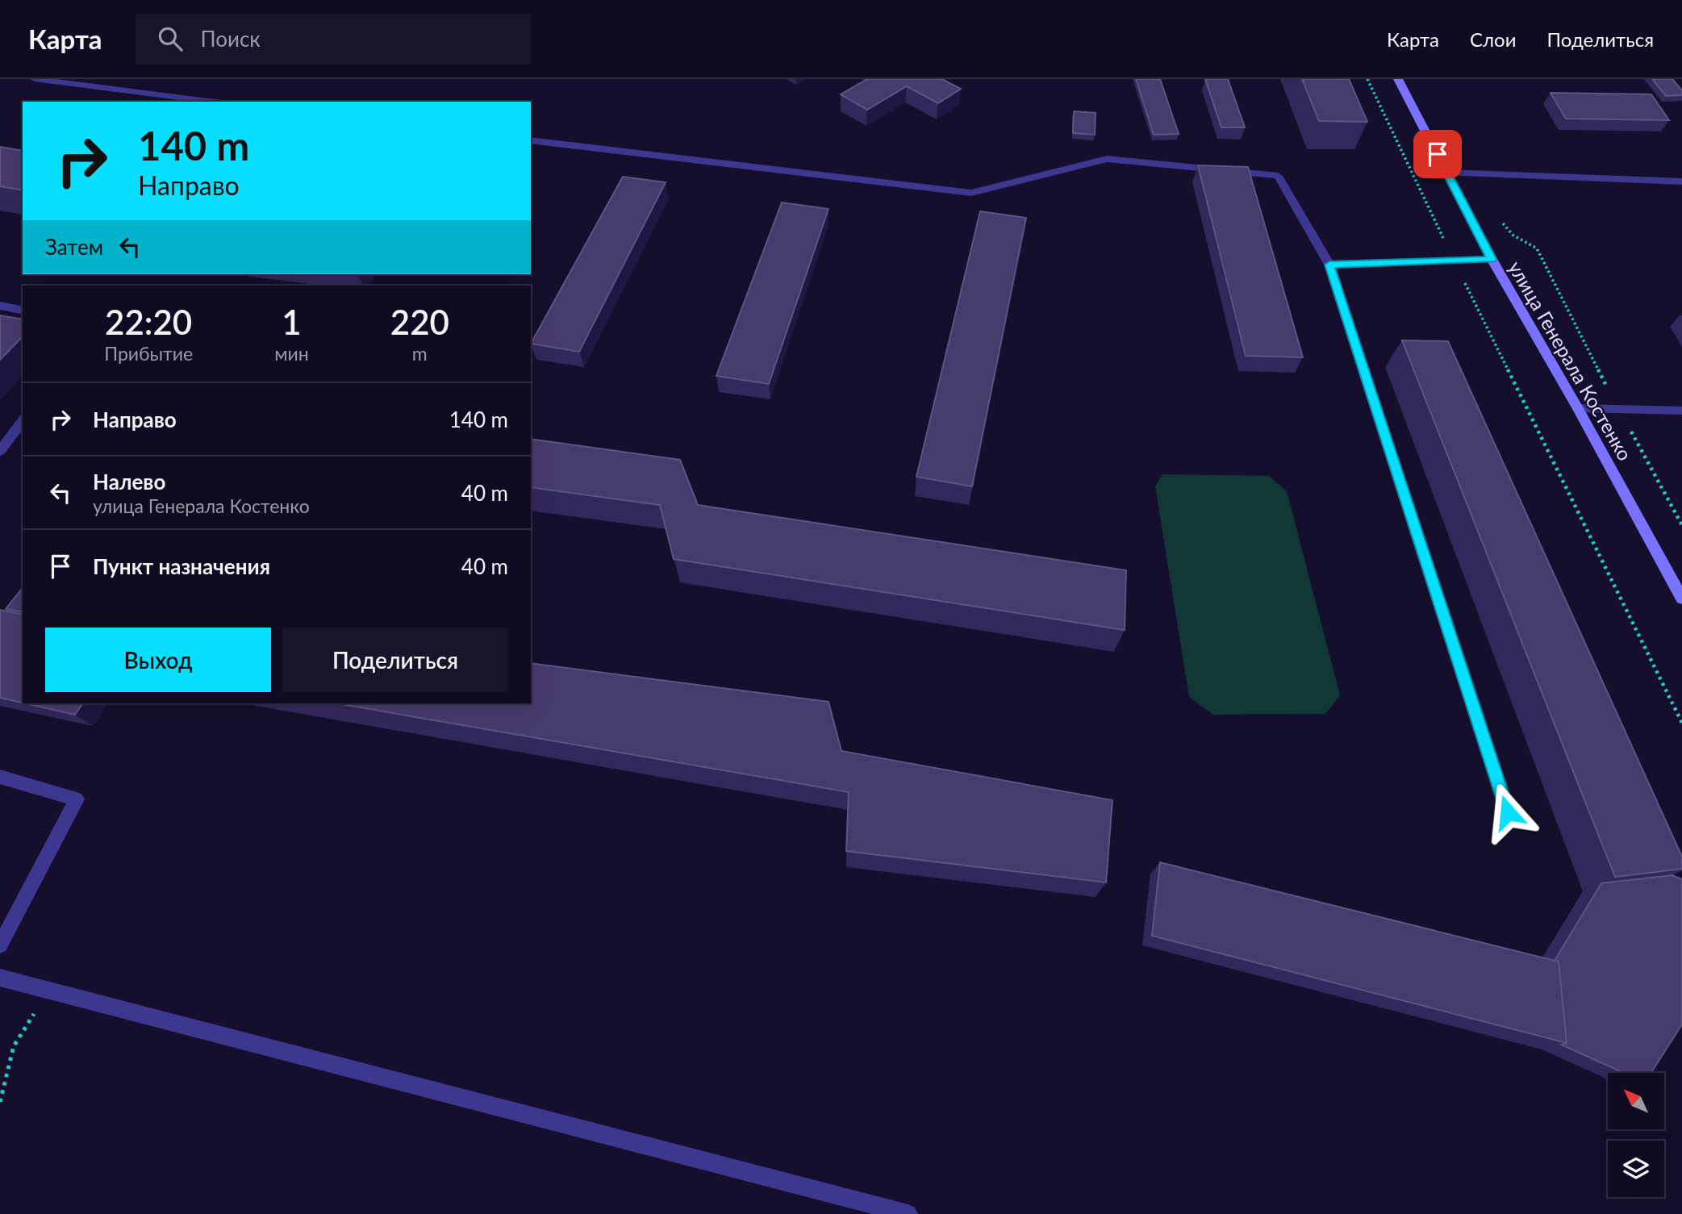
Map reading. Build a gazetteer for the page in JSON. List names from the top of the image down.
{
  "streets": {
    "main road": ["улица Генерала Костенко"]
  },
  "north": "top left",
  "page": {
    "header": "Карта",
    "search": "Поиск",
    "nav": ["Карта", "Слои", "Поделиться"],
    "turn": ["140 m", "Направо"],
    "then": "Затем",
    "eta": [
      "22:20",
      "Прибытие",
      "1",
      "мин",
      "220",
      "m"
    ],
    "list": [
      {
        "name": "Направо",
        "value": "140 m"
      },
      {
        "name": "Налево",
        "note": "улица Генерала Костенко",
        "value": "40 m"
      },
      {
        "name": "Пункт назначения",
        "value": "40 m"
      }
    ],
    "buttons": ["Выход", "Поделиться"]
  }
}
